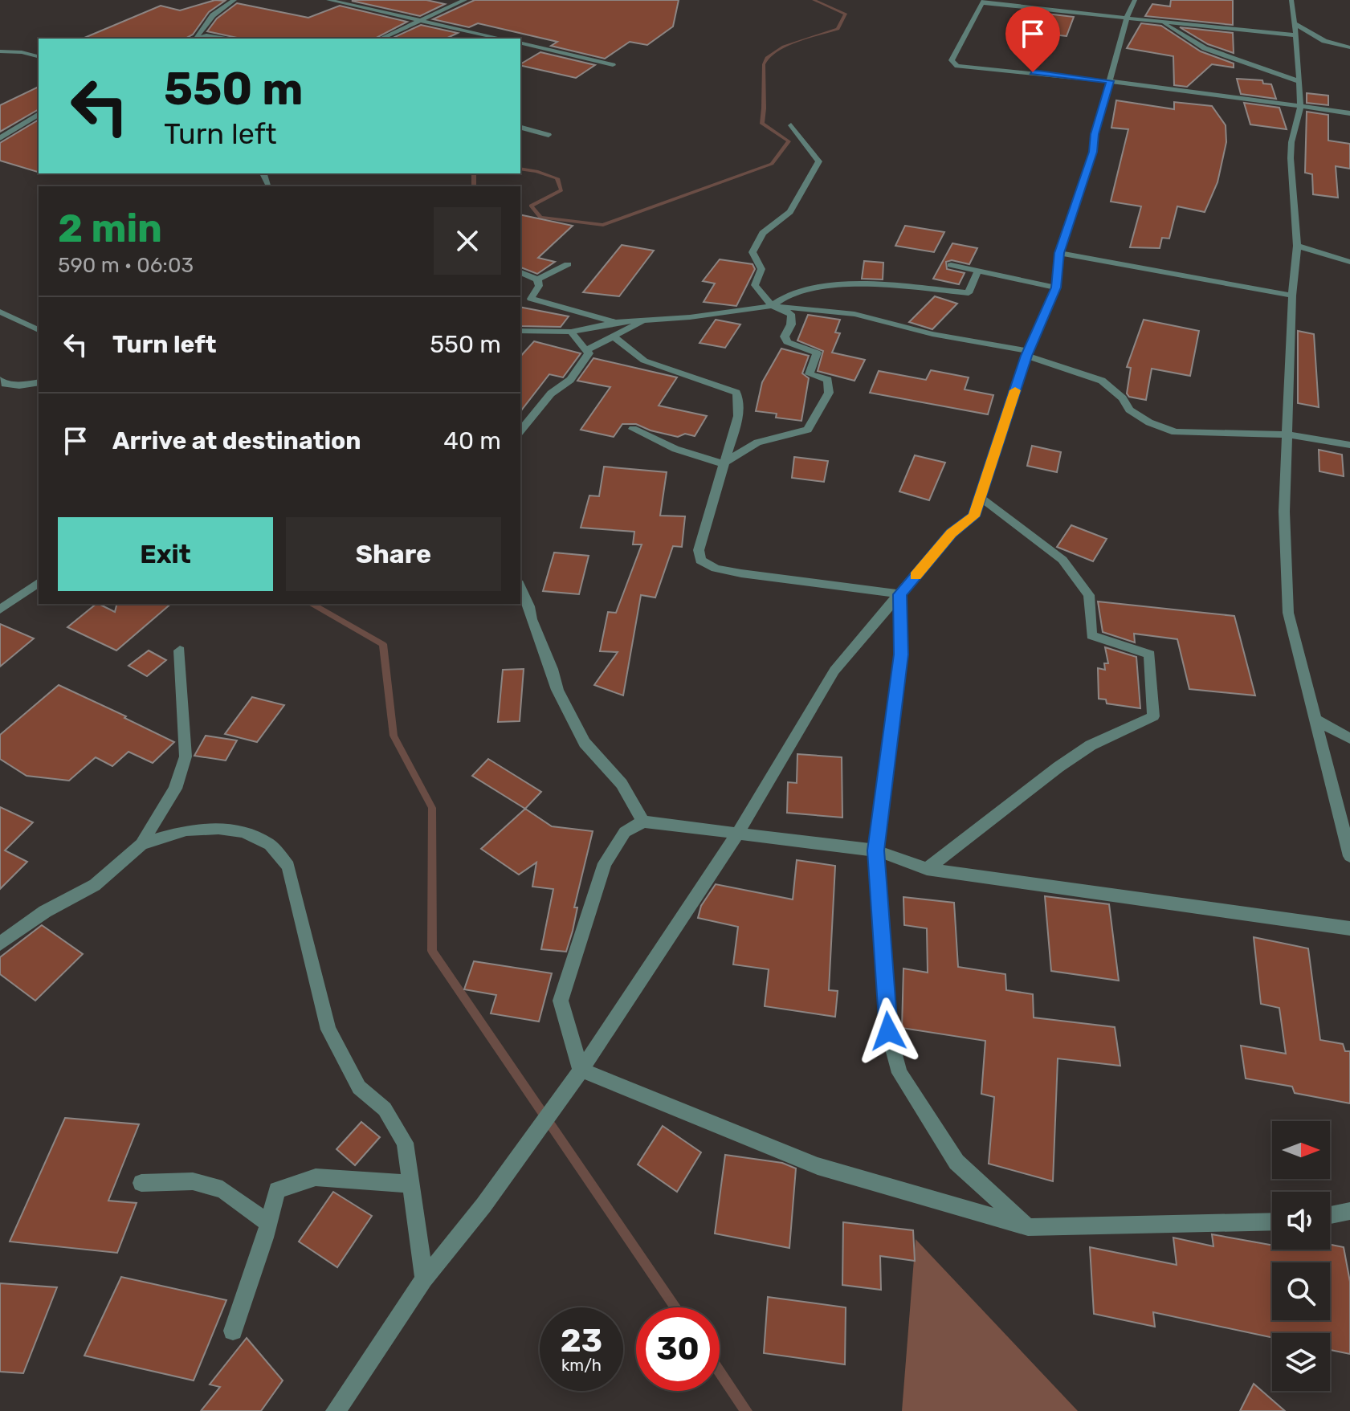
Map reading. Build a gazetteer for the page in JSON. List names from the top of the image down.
{
  "north": "right",
  "page": {
    "turn": ["550 m", "Turn left"],
    "heading": ["2 min", "590 m · 06:03"],
    "list": [
      {
        "name": "Turn left",
        "value": "550 m"
      },
      {
        "name": "Arrive at destination",
        "value": "40 m"
      }
    ],
    "buttons": ["Exit", "Share"],
    "speed": "23 km/h",
    "limit": "30"
  }
}
